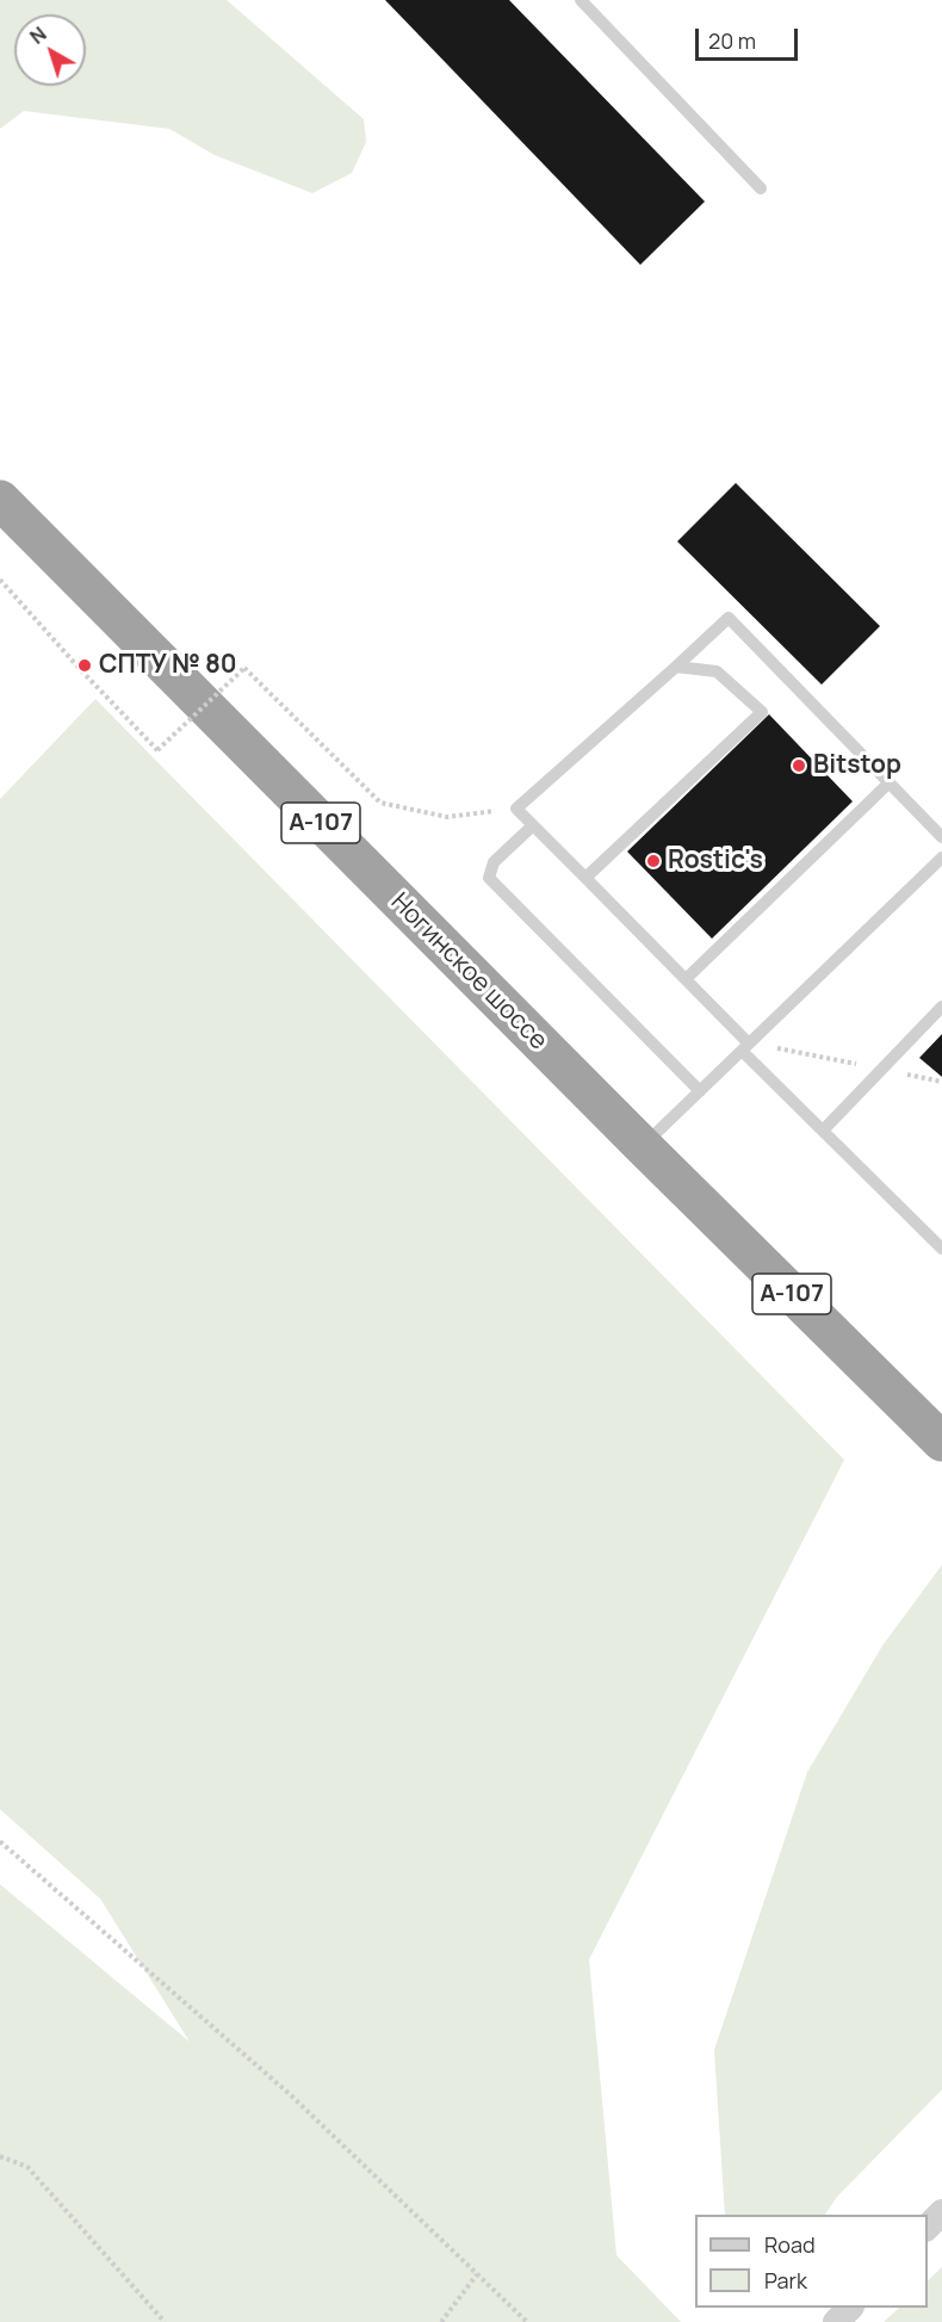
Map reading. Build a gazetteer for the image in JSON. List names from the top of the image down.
{
  "streets": {
    "highway": ["А-107", "Ногинское шоссе"]
  },
  "places": ["СПТУ № 80", "Bitstop", "Rostic's"],
  "legend": ["Road", "Park"],
  "scale_bar": "20 m",
  "north": "top left"
}
